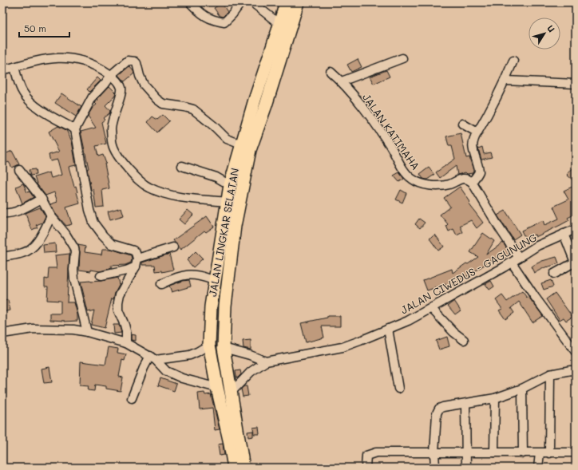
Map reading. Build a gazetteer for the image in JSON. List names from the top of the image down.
{
  "streets": {
    "highway": ["JALAN LINGKAR SELATAN"],
    "street": ["JALAN KATIMAHA", "JALAN CIWEDUS - GAGUNUNG"]
  },
  "scale_bar": "50 m",
  "north": "top right"
}
